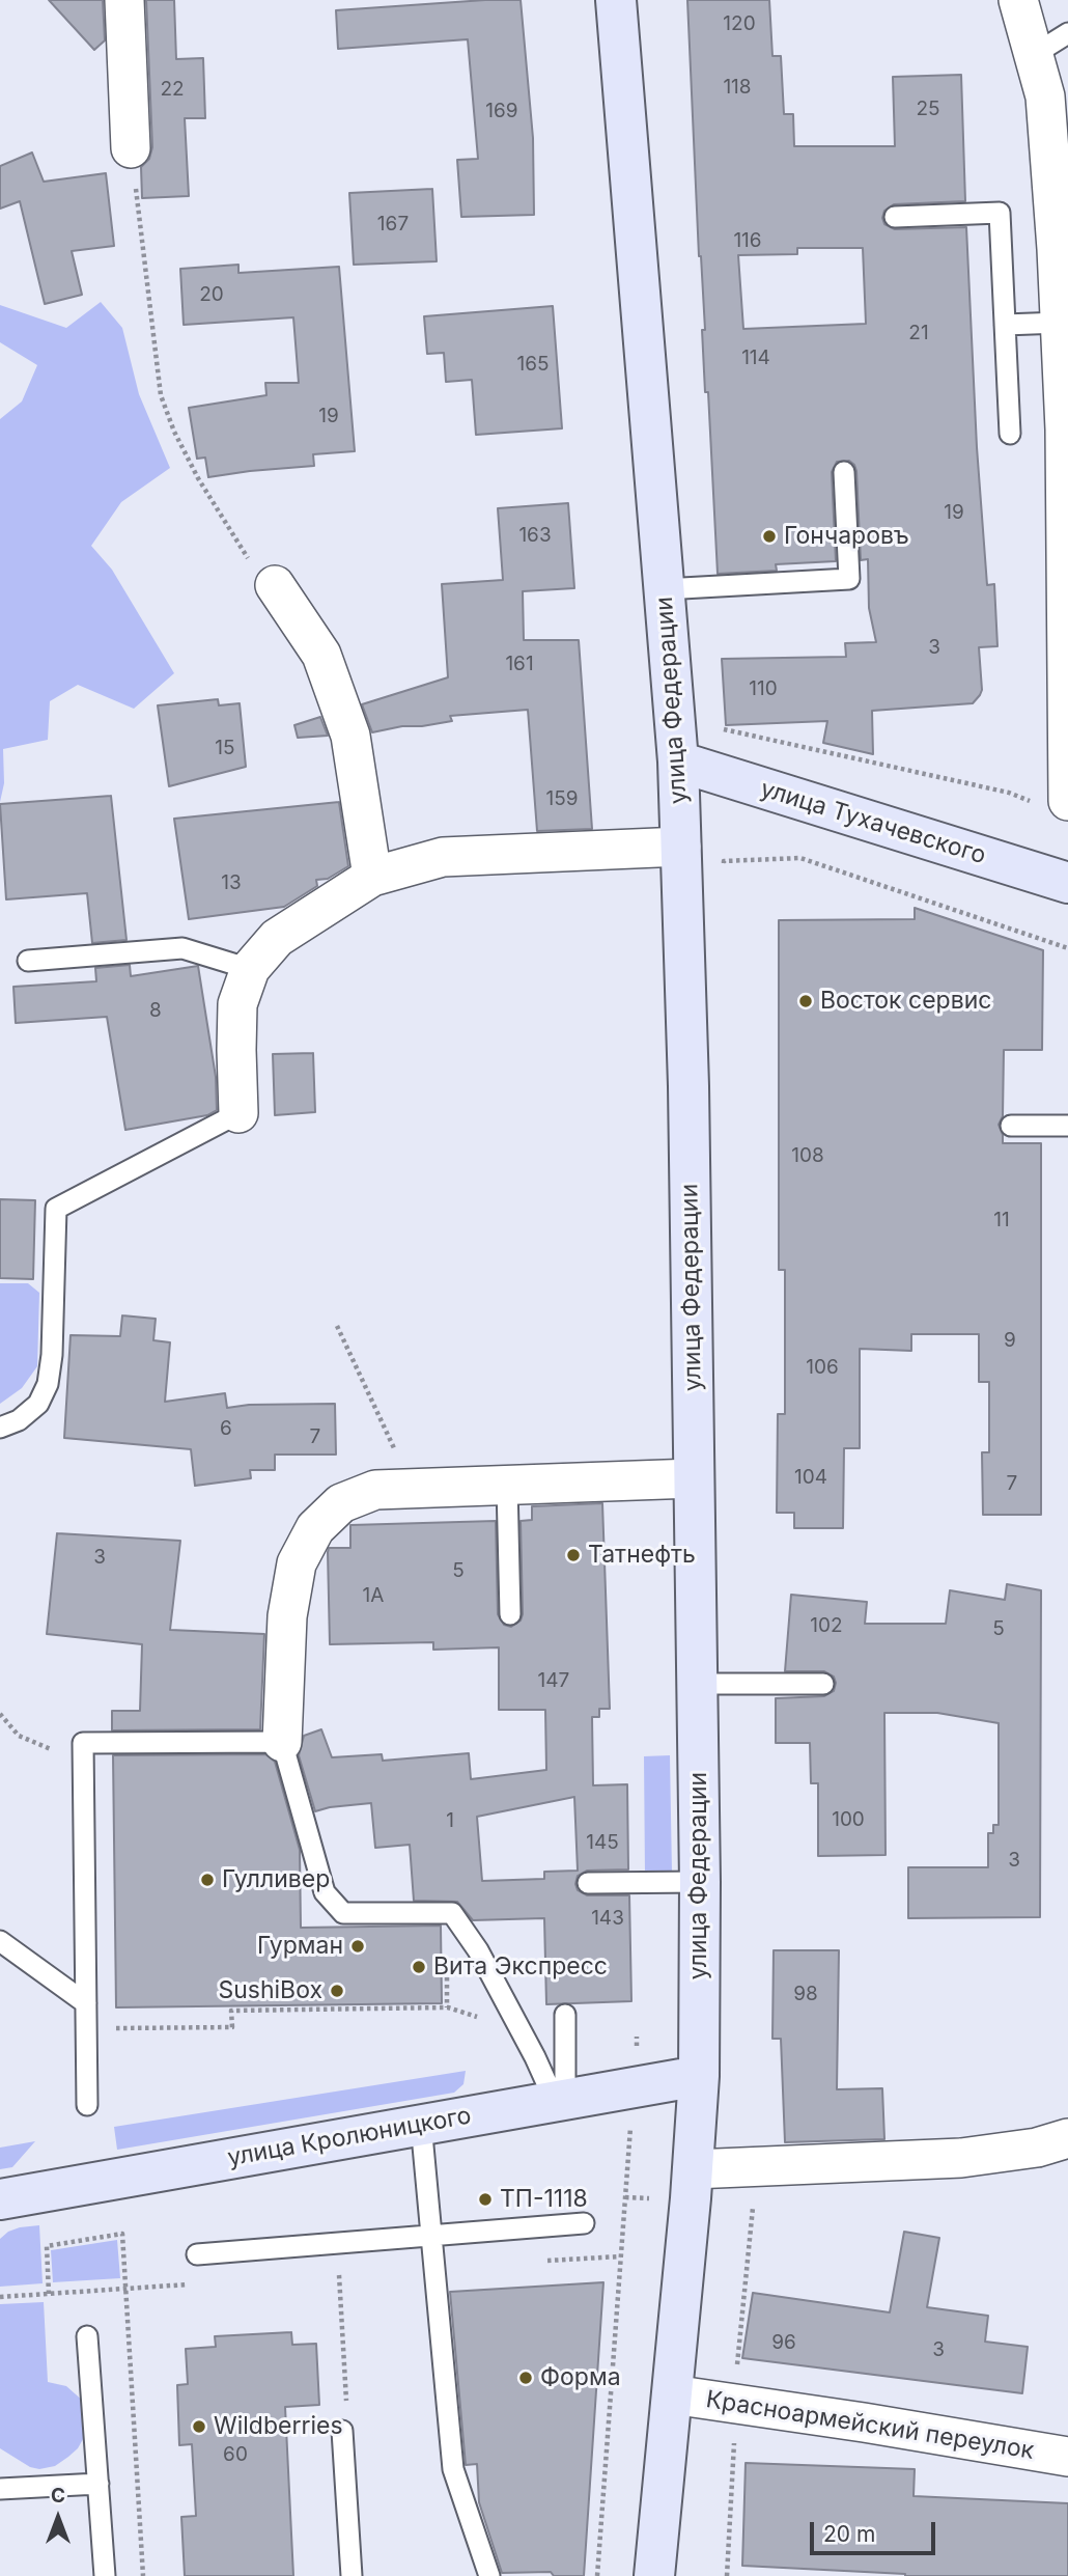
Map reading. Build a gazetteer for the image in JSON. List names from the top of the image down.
{
  "streets": {
    "main road": ["улица Федерации", "улица Тухачевского", "улица Кролюницкого"],
    "street": ["Красноармейский переулок"]
  },
  "crossings": [
    ["улица Федерации", "улица Тухачевского"],
    ["улица Федерации", "улица Кролюницкого"],
    ["улица Федерации", "Красноармейский переулок"]
  ],
  "places": [
    "Гончаровъ",
    "Восток сервис",
    "Татнефть",
    "Гулливер",
    "Гурман",
    "Вита Экспресс",
    "SushiBox",
    "ТП-1118",
    "Форма",
    "Wildberries"
  ],
  "house_numbers": [
    "120",
    "118",
    "22",
    "25",
    "169",
    "167",
    "116",
    "20",
    "21",
    "114",
    "165",
    "19",
    "19",
    "163",
    "3",
    "161",
    "110",
    "15",
    "159",
    "13",
    "8",
    "108",
    "11",
    "9",
    "106",
    "6",
    "7",
    "104",
    "7",
    "3",
    "5",
    "1А",
    "102",
    "5",
    "147",
    "100",
    "1",
    "145",
    "3",
    "143",
    "98",
    "96",
    "3",
    "60"
  ],
  "scale_bar": "20 m",
  "north": "top"
}
